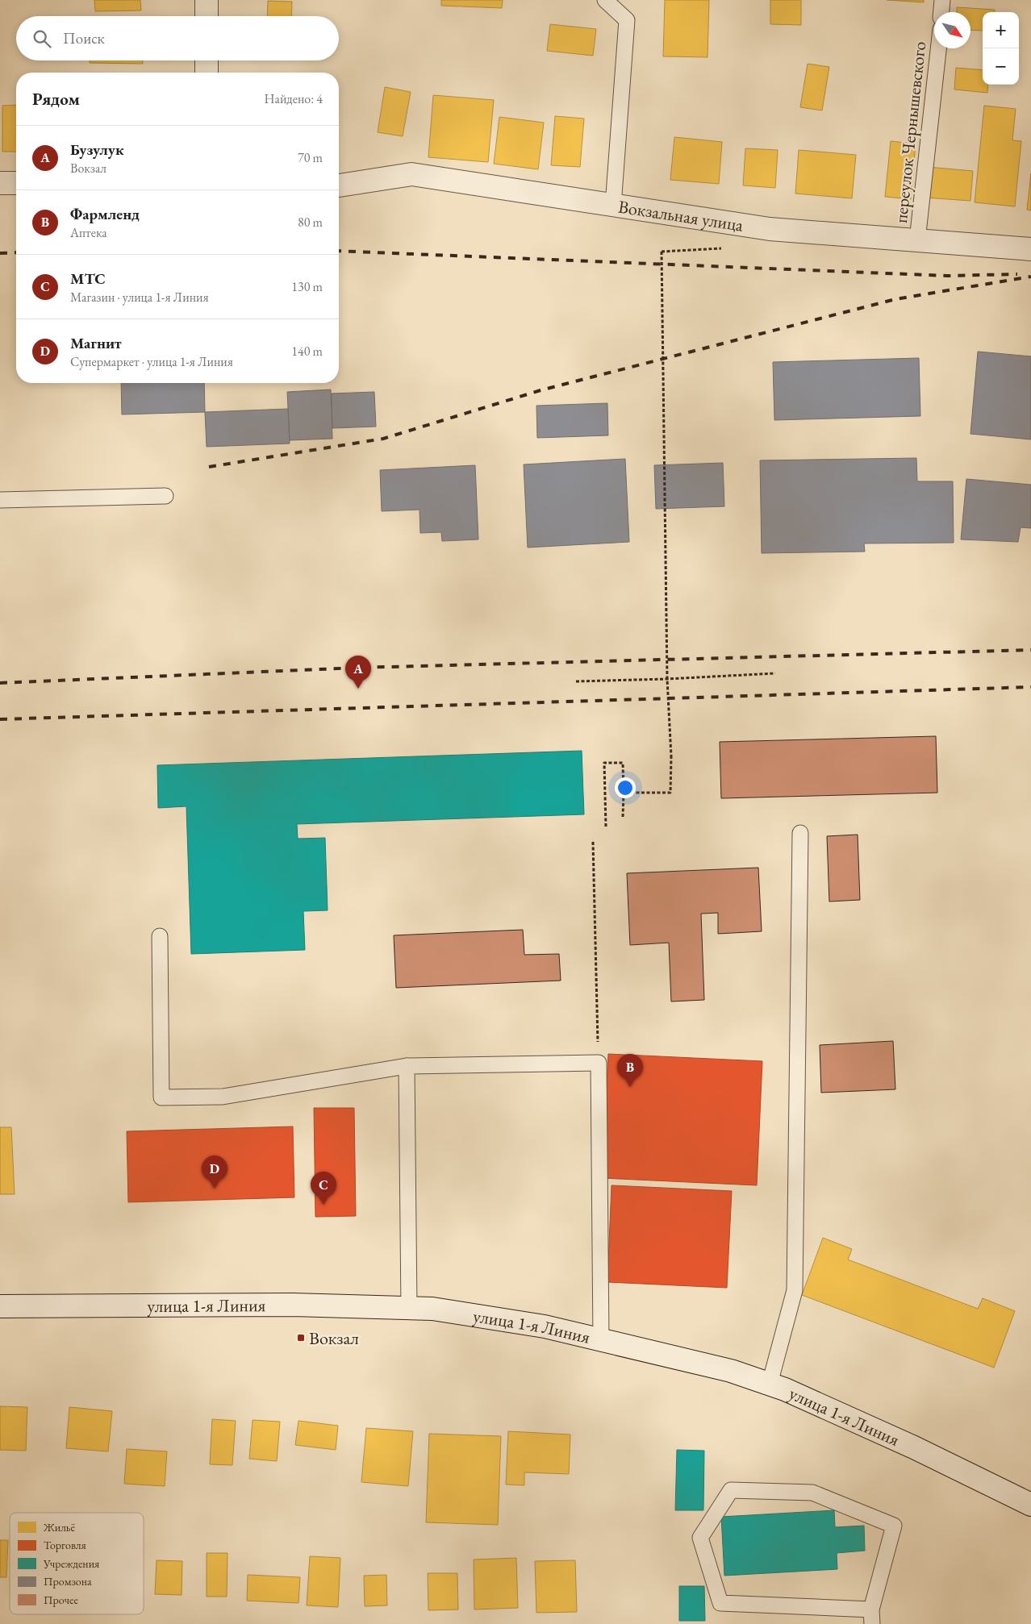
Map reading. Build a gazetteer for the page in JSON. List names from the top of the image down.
{
  "streets": {
    "main road": ["Вокзальная улица", "улица 1-я Линия"],
    "lane": ["переулок Чернышевского"]
  },
  "crossings": [
    ["переулок Чернышевского", "Вокзальная улица"]
  ],
  "places": {
    "transit": ["Вокзал"]
  },
  "legend": [
    "Жильё",
    "Торговля",
    "Учреждения",
    "Промзона",
    "Прочее"
  ],
  "north": "bottom right",
  "page": {
    "map_buttons": ["+", "−"],
    "search": "Поиск",
    "heading": ["Рядом", "Найдено: 4"],
    "list": [
      {
        "mark": "A",
        "name": "Бузулук",
        "note": "Вокзал",
        "value": "70 m"
      },
      {
        "mark": "B",
        "name": "Фармленд",
        "note": "Аптека",
        "value": "80 m"
      },
      {
        "mark": "C",
        "name": "МТС",
        "note": "Магазин · улица 1-я Линия",
        "value": "130 m"
      },
      {
        "mark": "D",
        "name": "Магнит",
        "note": "Супермаркет · улица 1-я Линия",
        "value": "140 m"
      }
    ],
    "pins": [
      "A",
      "B",
      "D",
      "C"
    ]
  }
}
